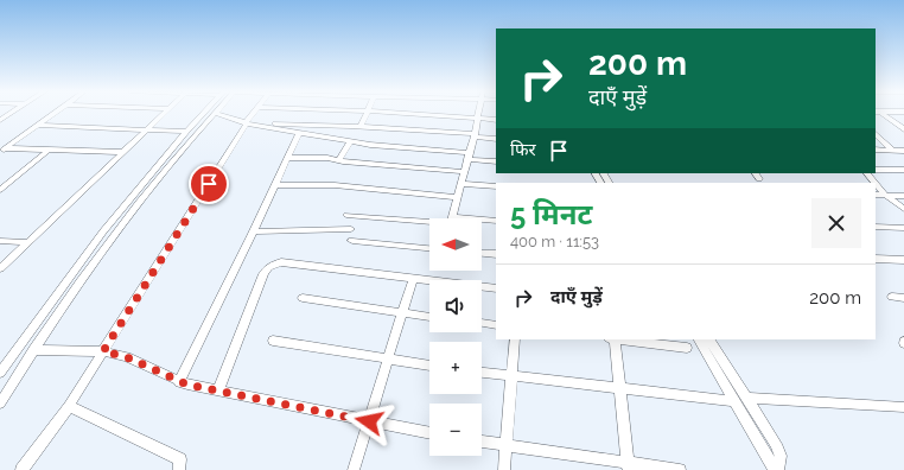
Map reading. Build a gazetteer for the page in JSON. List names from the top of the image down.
{
  "north": "left",
  "page": {
    "turn": ["200 m", "दाएँ मुड़ें"],
    "then": "फिर",
    "heading": ["5 मिनट", "400 m · 11:53"],
    "map_buttons": ["+", "−"],
    "list": [
      {
        "name": "दाएँ मुड़ें",
        "value": "200 m"
      }
    ]
  }
}
